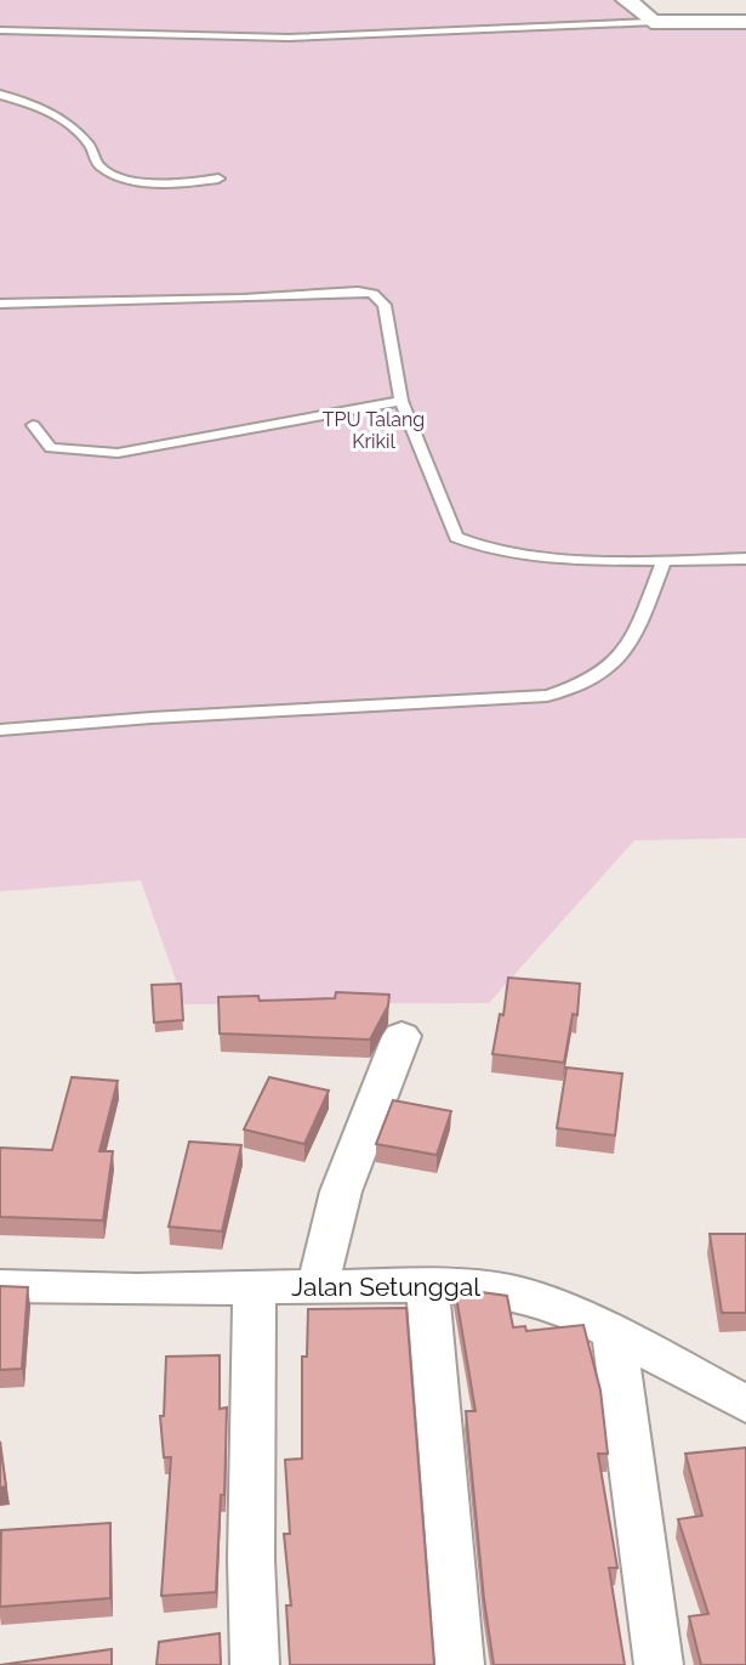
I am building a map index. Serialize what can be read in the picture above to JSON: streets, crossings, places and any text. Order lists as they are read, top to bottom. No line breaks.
{"streets":{"street":["Jalan Setunggal"]},"parks":["TPU Talang Krikil"]}
